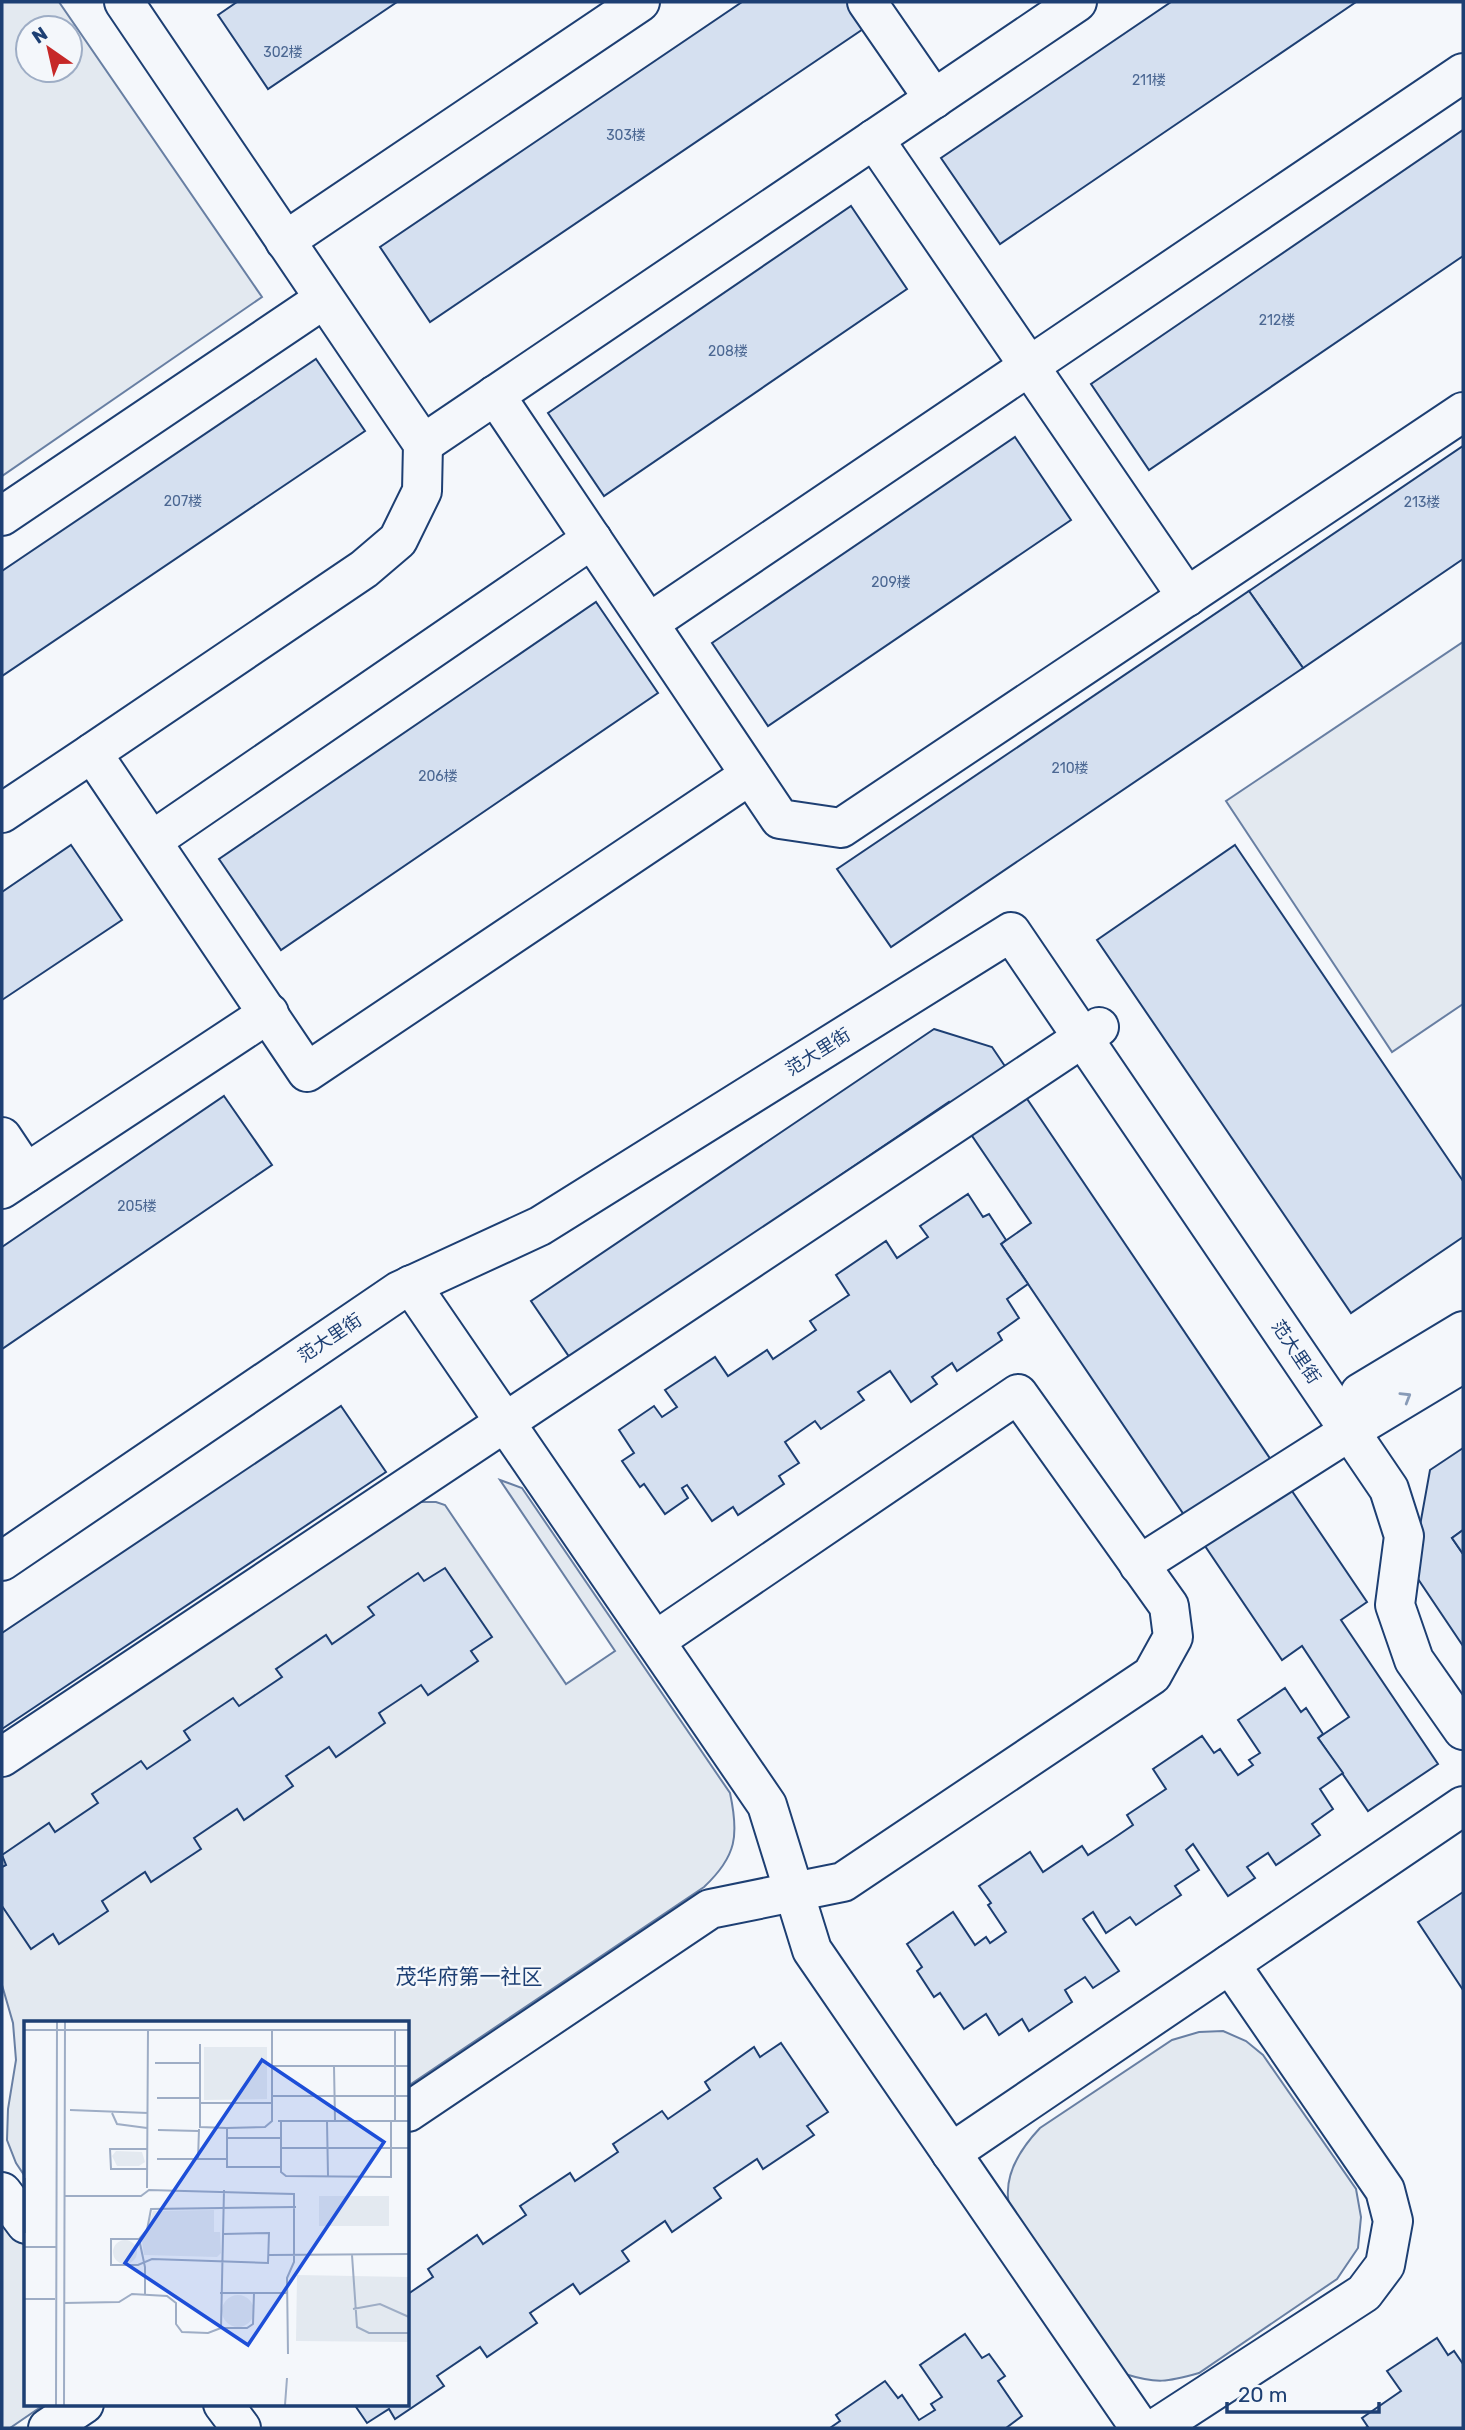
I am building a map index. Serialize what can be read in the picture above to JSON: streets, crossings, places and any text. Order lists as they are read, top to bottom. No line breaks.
{"streets":{"street":["范大里街"]},"districts":["茂华府第一社区"],"house_numbers":["302楼","211楼","303楼","212楼","208楼","207楼","213楼","209楼","210楼","206楼","205楼"],"scale_bar":"20 m","north":"top left"}
